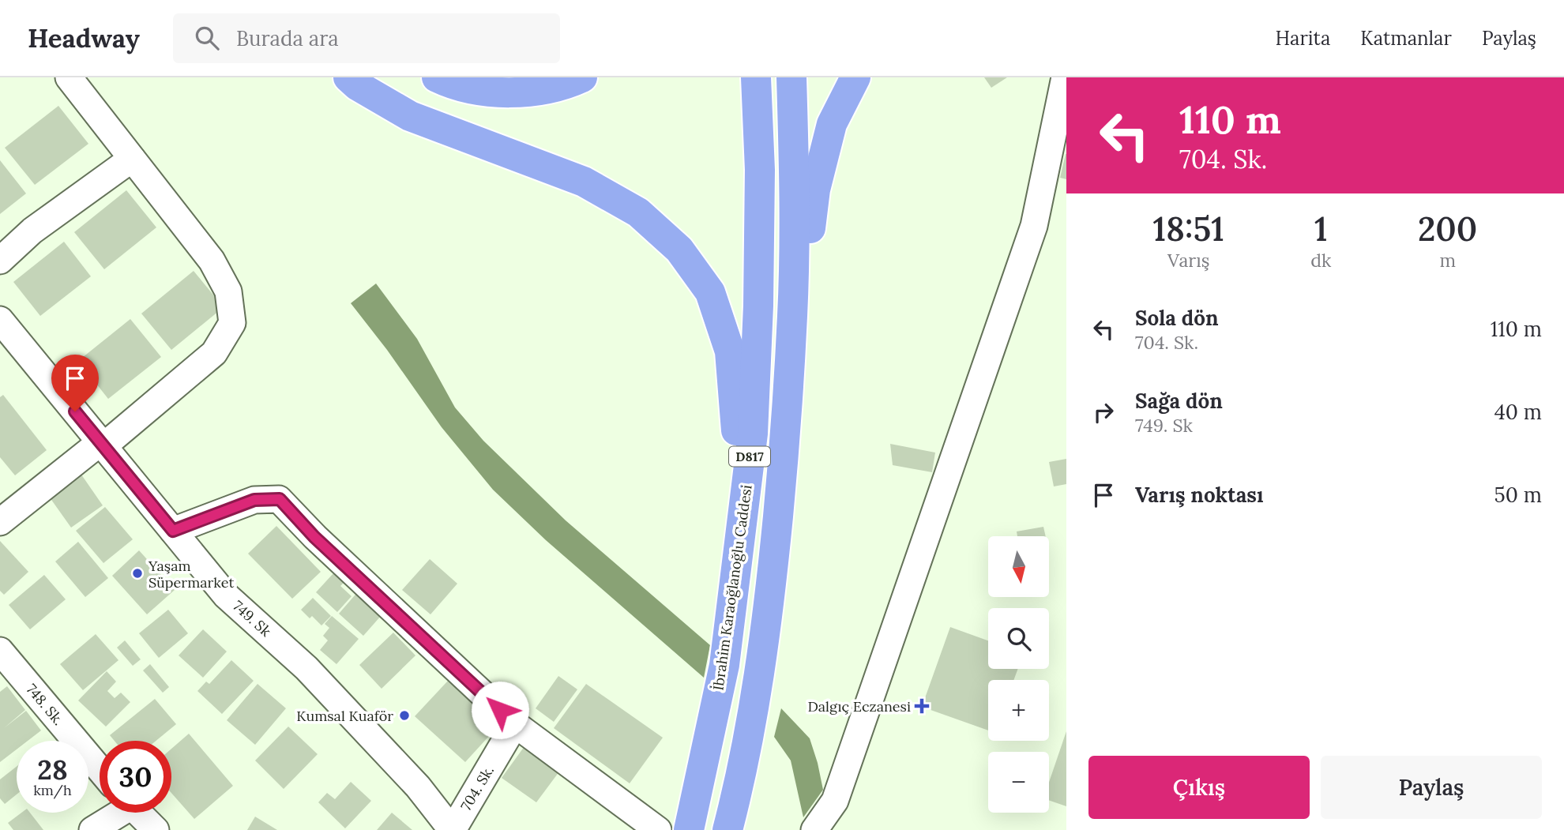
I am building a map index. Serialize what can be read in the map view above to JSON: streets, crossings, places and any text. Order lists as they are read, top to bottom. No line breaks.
{"streets":{"highway":["D817","İbrahim Karaoğlanoğlu Caddesi"],"street":["749. Sk","748. Sk.","704. Sk."]},"crossings":[["749. Sk","704. Sk."]],"places":{"other":["Yaşam Süpermarket","Kumsal Kuaför"],"health":["Dalgıç Eczanesi"]},"north":"bottom","page":{"header":"Headway","search":"Burada ara","nav":["Harita","Katmanlar","Paylaş"],"turn":["110 m","704. Sk."],"eta":["18:51","Varış","1","dk","200","m"],"list":[{"name":"Sola dön","note":"704. Sk.","value":"110 m"},{"name":"Sağa dön","note":"749. Sk","value":"40 m"},{"name":"Varış noktası","value":"50 m"}],"map_buttons":["+","−"],"speed":"28 km/h","limit":"30","buttons":["Çıkış","Paylaş"]}}
